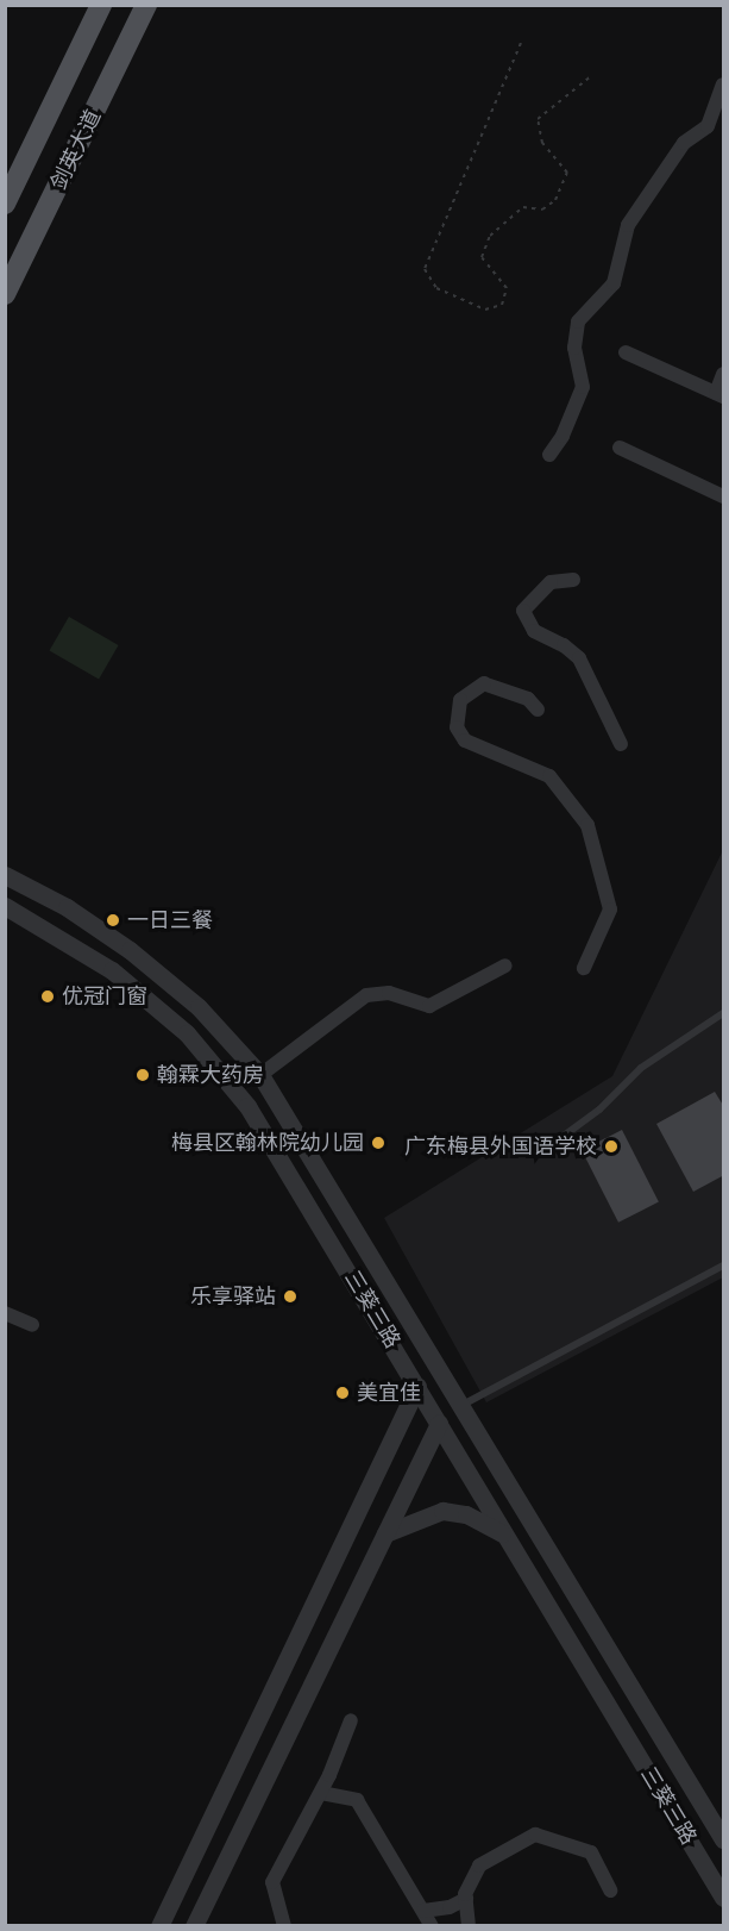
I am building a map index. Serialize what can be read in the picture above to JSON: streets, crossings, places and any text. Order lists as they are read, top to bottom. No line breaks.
{"streets":{"main road":["剑英大道"],"street":["三葵三路"]},"places":["一日三餐","优冠门窗","翰霖大药房","梅县区翰林院幼儿园","广东梅县外国语学校","乐享驿站","美宜佳"]}
